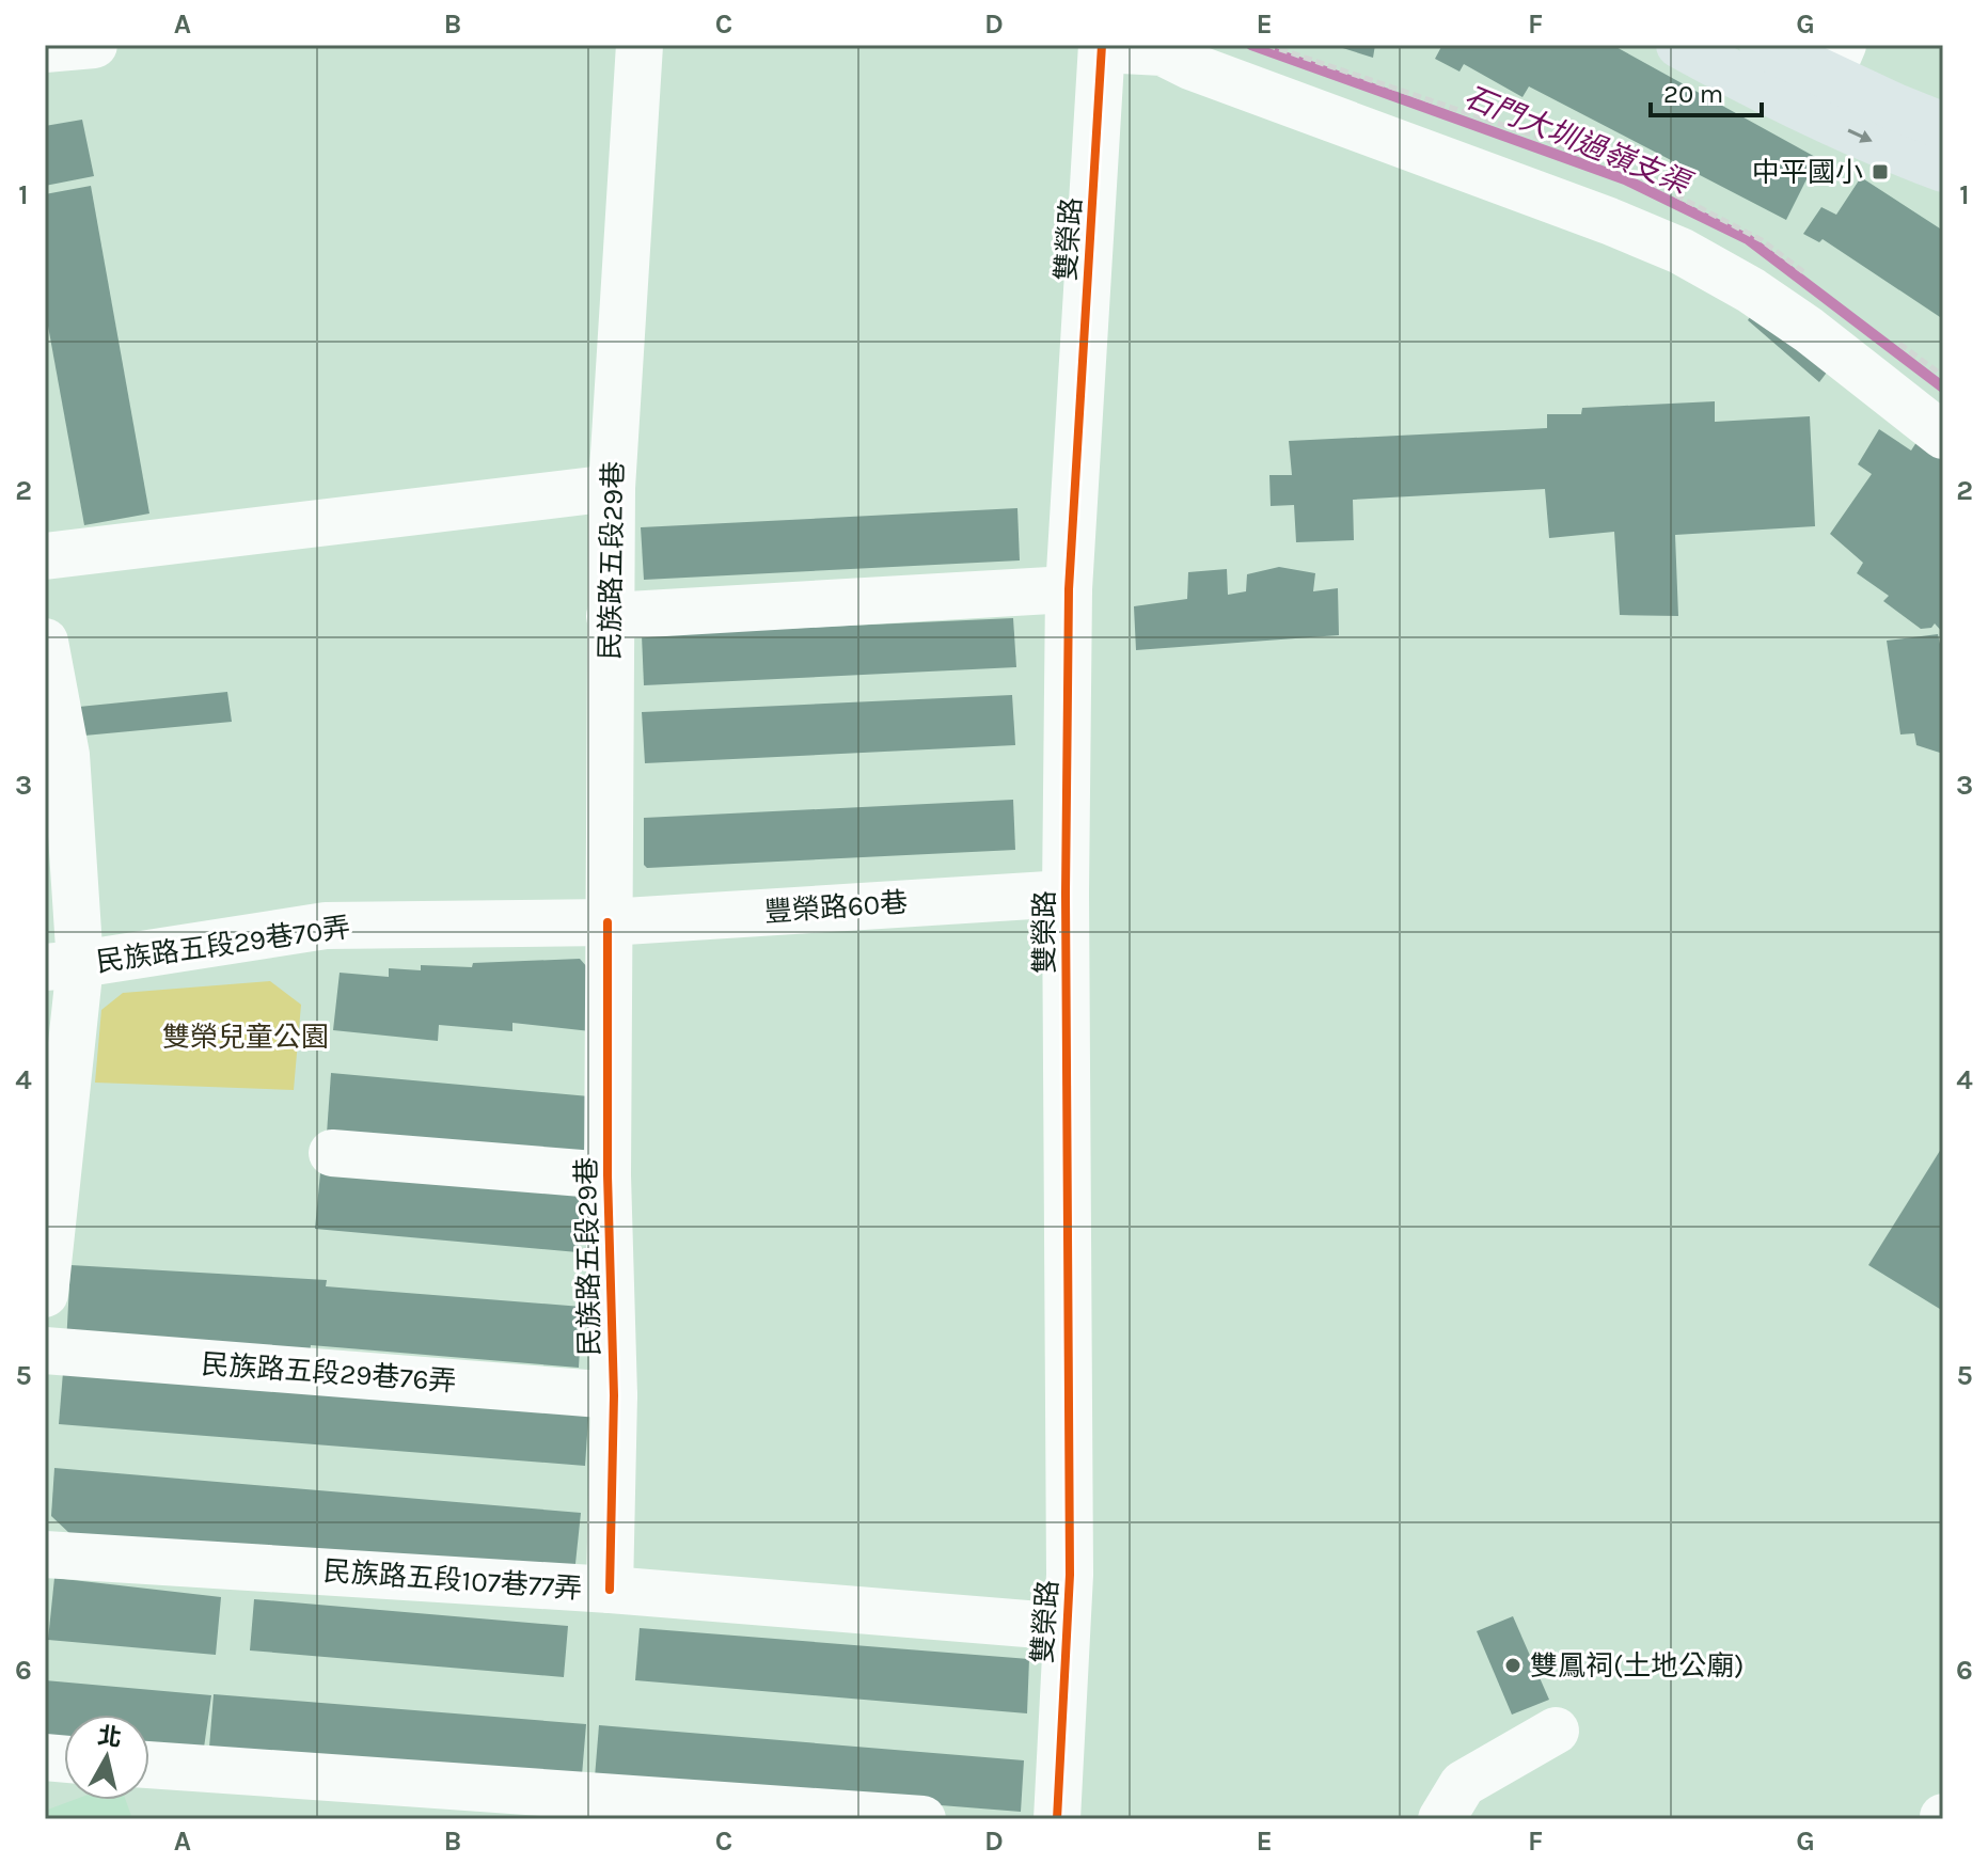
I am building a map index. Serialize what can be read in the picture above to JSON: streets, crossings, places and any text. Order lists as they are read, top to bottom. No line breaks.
{"streets":{"street":["雙榮路","民族路五段29巷","豐榮路60巷","民族路五段29巷70弄","民族路五段29巷76弄","民族路五段107巷77弄"]},"crossings":[["雙榮路","豐榮路60巷"],["雙榮路","民族路五段107巷77弄"],["民族路五段29巷","豐榮路60巷"],["民族路五段29巷","民族路五段29巷70弄"],["民族路五段29巷","民族路五段29巷76弄"],["民族路五段29巷","民族路五段107巷77弄"],["豐榮路60巷","民族路五段29巷70弄"]],"water":["石門大圳過嶺支渠"],"parks":["雙榮兒童公園"],"places":{"transit":["中平國小"],"other":["雙鳳祠(土地公廟)"]},"scale_bar":"20 m","north":"top","grid":{"columns":["A","B","C","D","E","F","G"],"rows":["1","2","3","4","5","6"]}}
